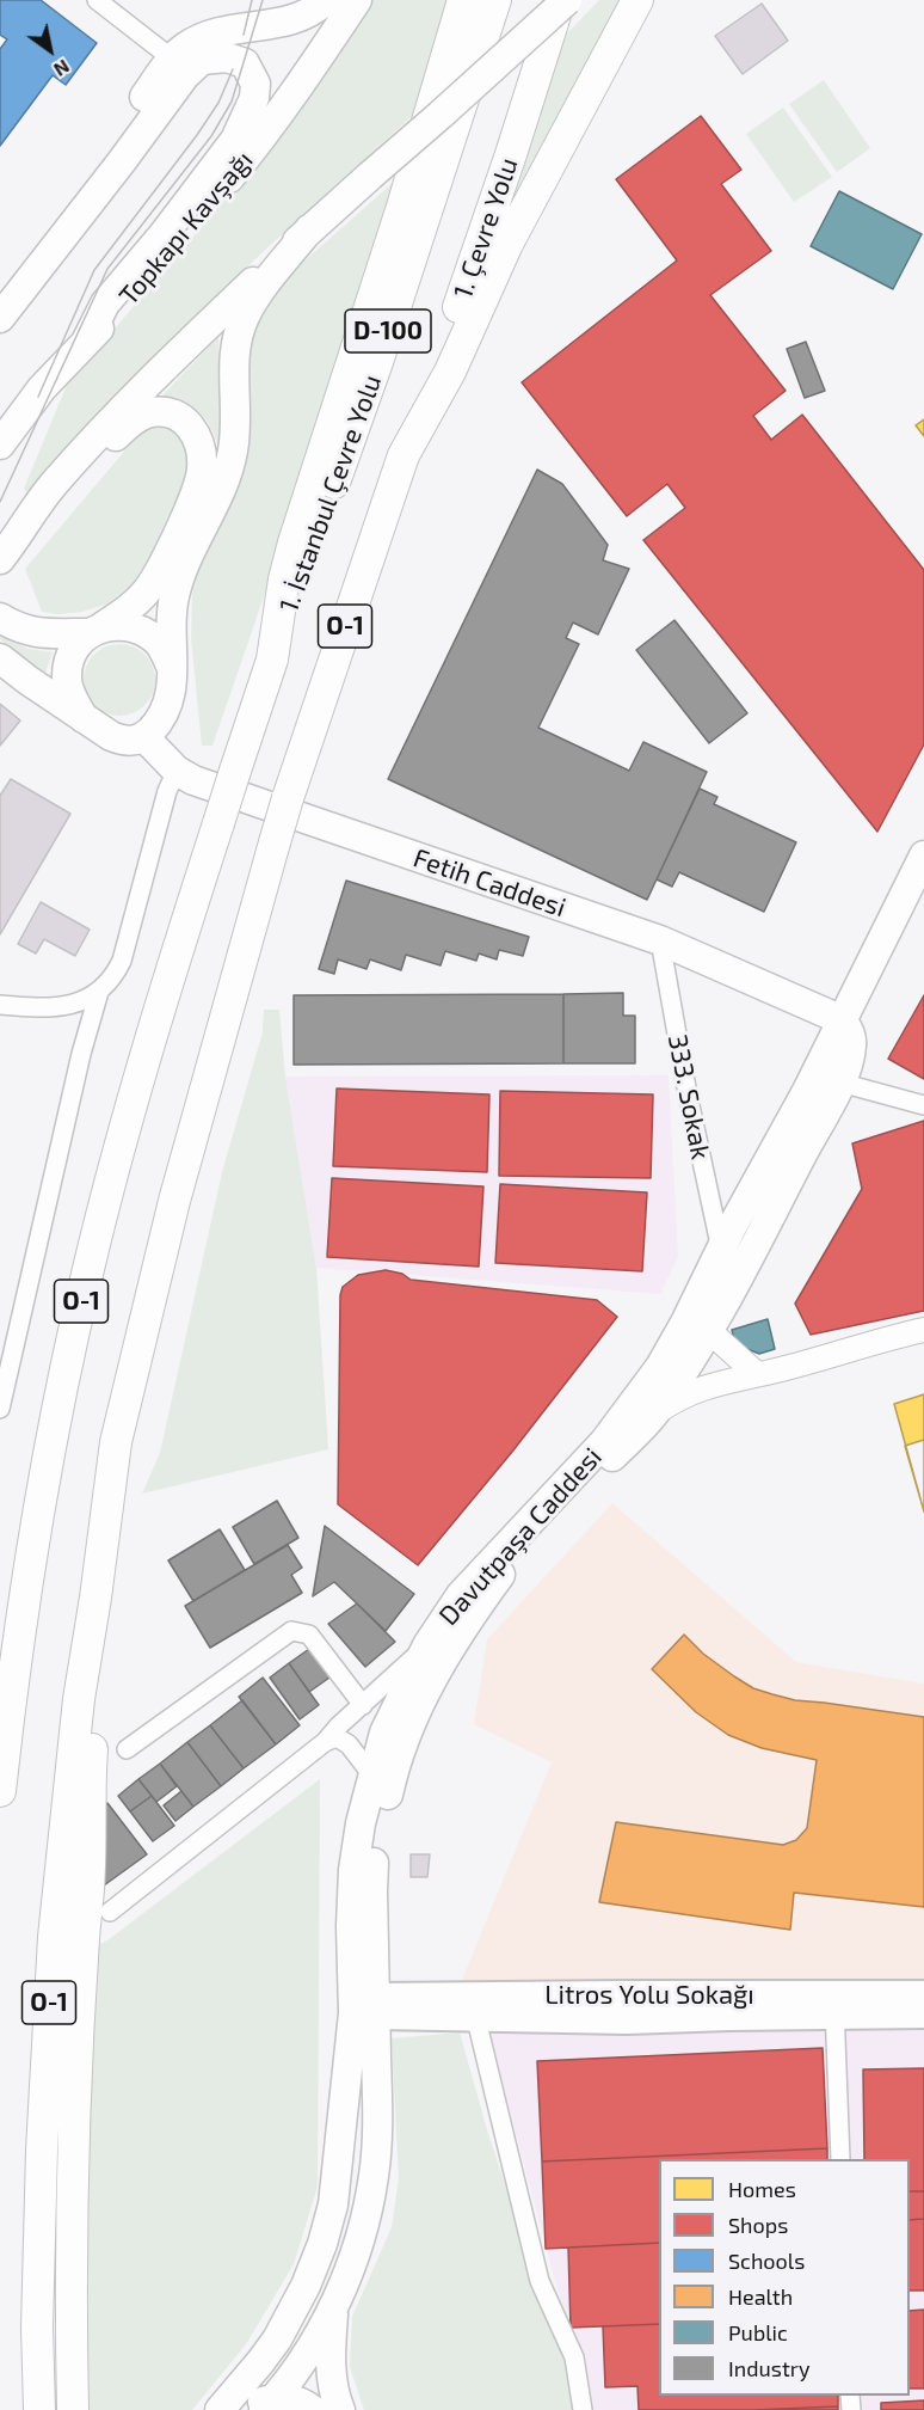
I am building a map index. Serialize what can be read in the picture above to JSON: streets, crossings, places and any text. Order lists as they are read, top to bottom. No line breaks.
{"streets":{"highway":["1. Çevre Yolu","D-100","1. İstanbul Çevre Yolu","O-1"],"main road":["Topkapı Kavşağı","Fetih Caddesi","Davutpaşa Caddesi","Litros Yolu Sokağı"],"street":["333. Sokak"]},"crossings":[["1. Çevre Yolu","O-1"],["1. İstanbul Çevre Yolu","O-1"],["Fetih Caddesi","333. Sokak"],["Fetih Caddesi","Davutpaşa Caddesi"],["333. Sokak","Davutpaşa Caddesi"],["Davutpaşa Caddesi","Litros Yolu Sokağı"]],"legend":["Homes","Shops","Schools","Health","Public","Industry"],"north":"bottom right"}
